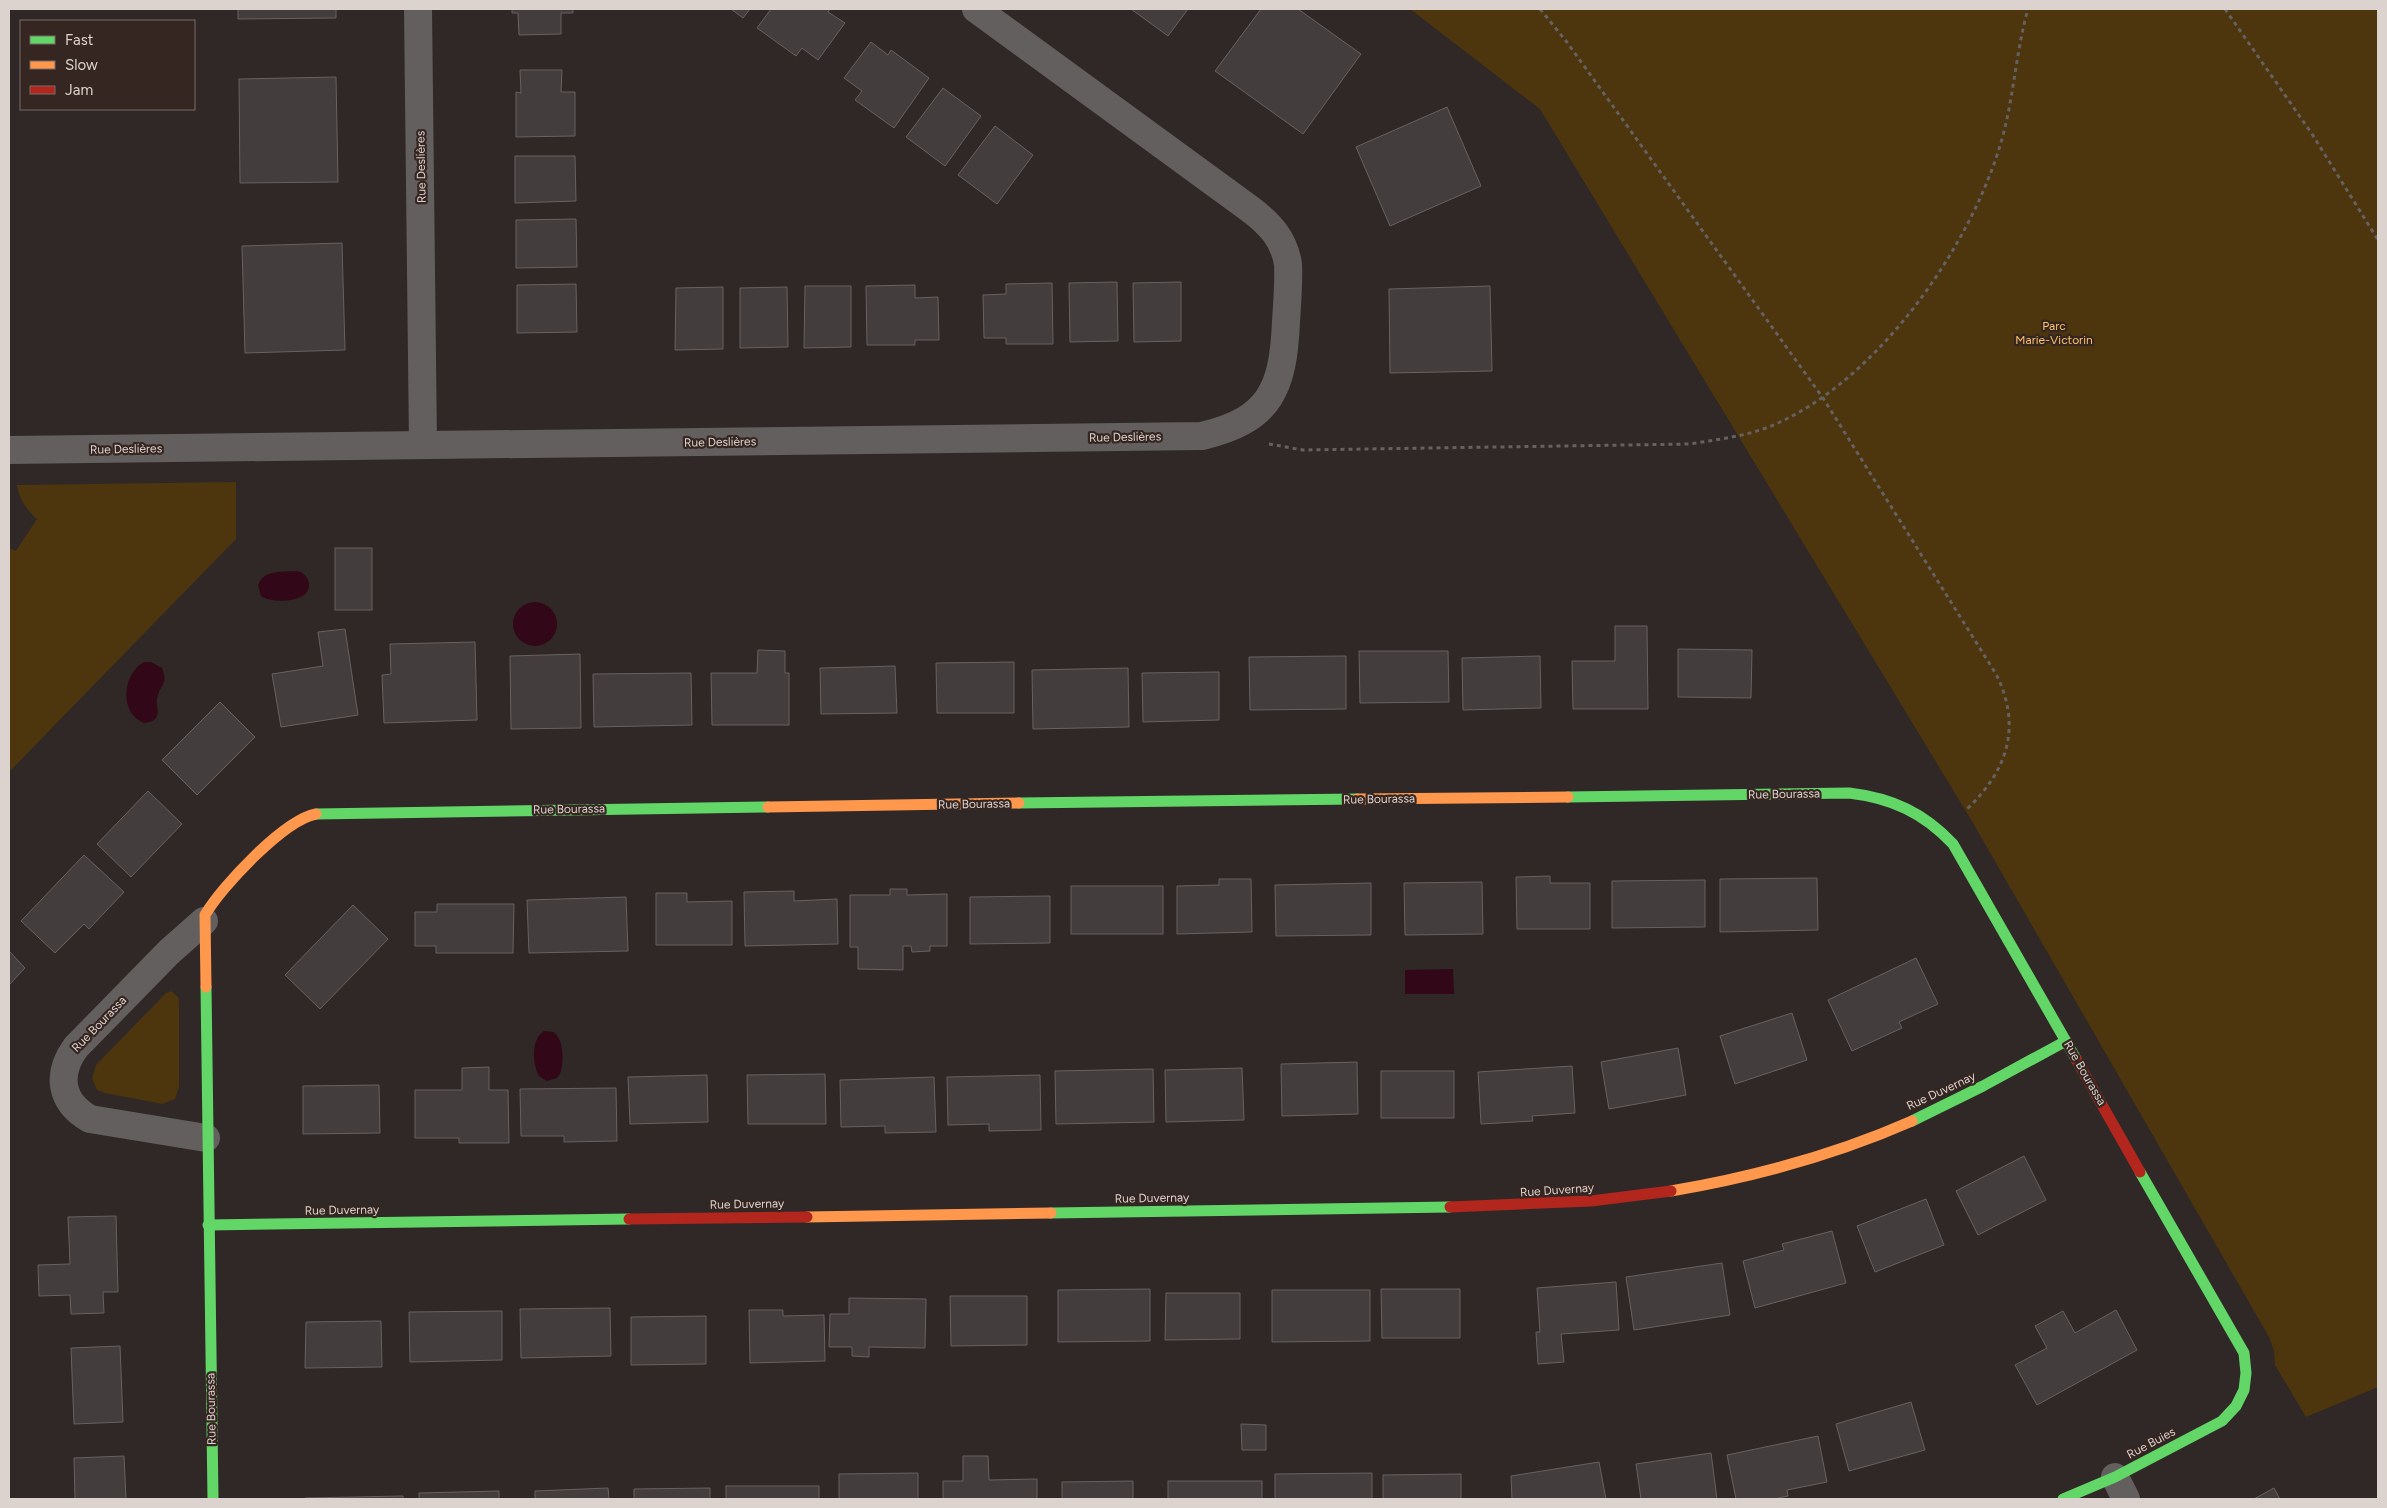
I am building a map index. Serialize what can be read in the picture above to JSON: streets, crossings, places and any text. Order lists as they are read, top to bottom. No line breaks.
{"streets":{"street":["Rue Deslières","Rue Bourassa","Rue Duvernay","Rue Buies"]},"crossings":[["Rue Bourassa","Rue Duvernay"],["Rue Bourassa","Rue Buies"]],"parks":["Parc Marie-Victorin"],"legend":["Fast","Slow","Jam"]}
